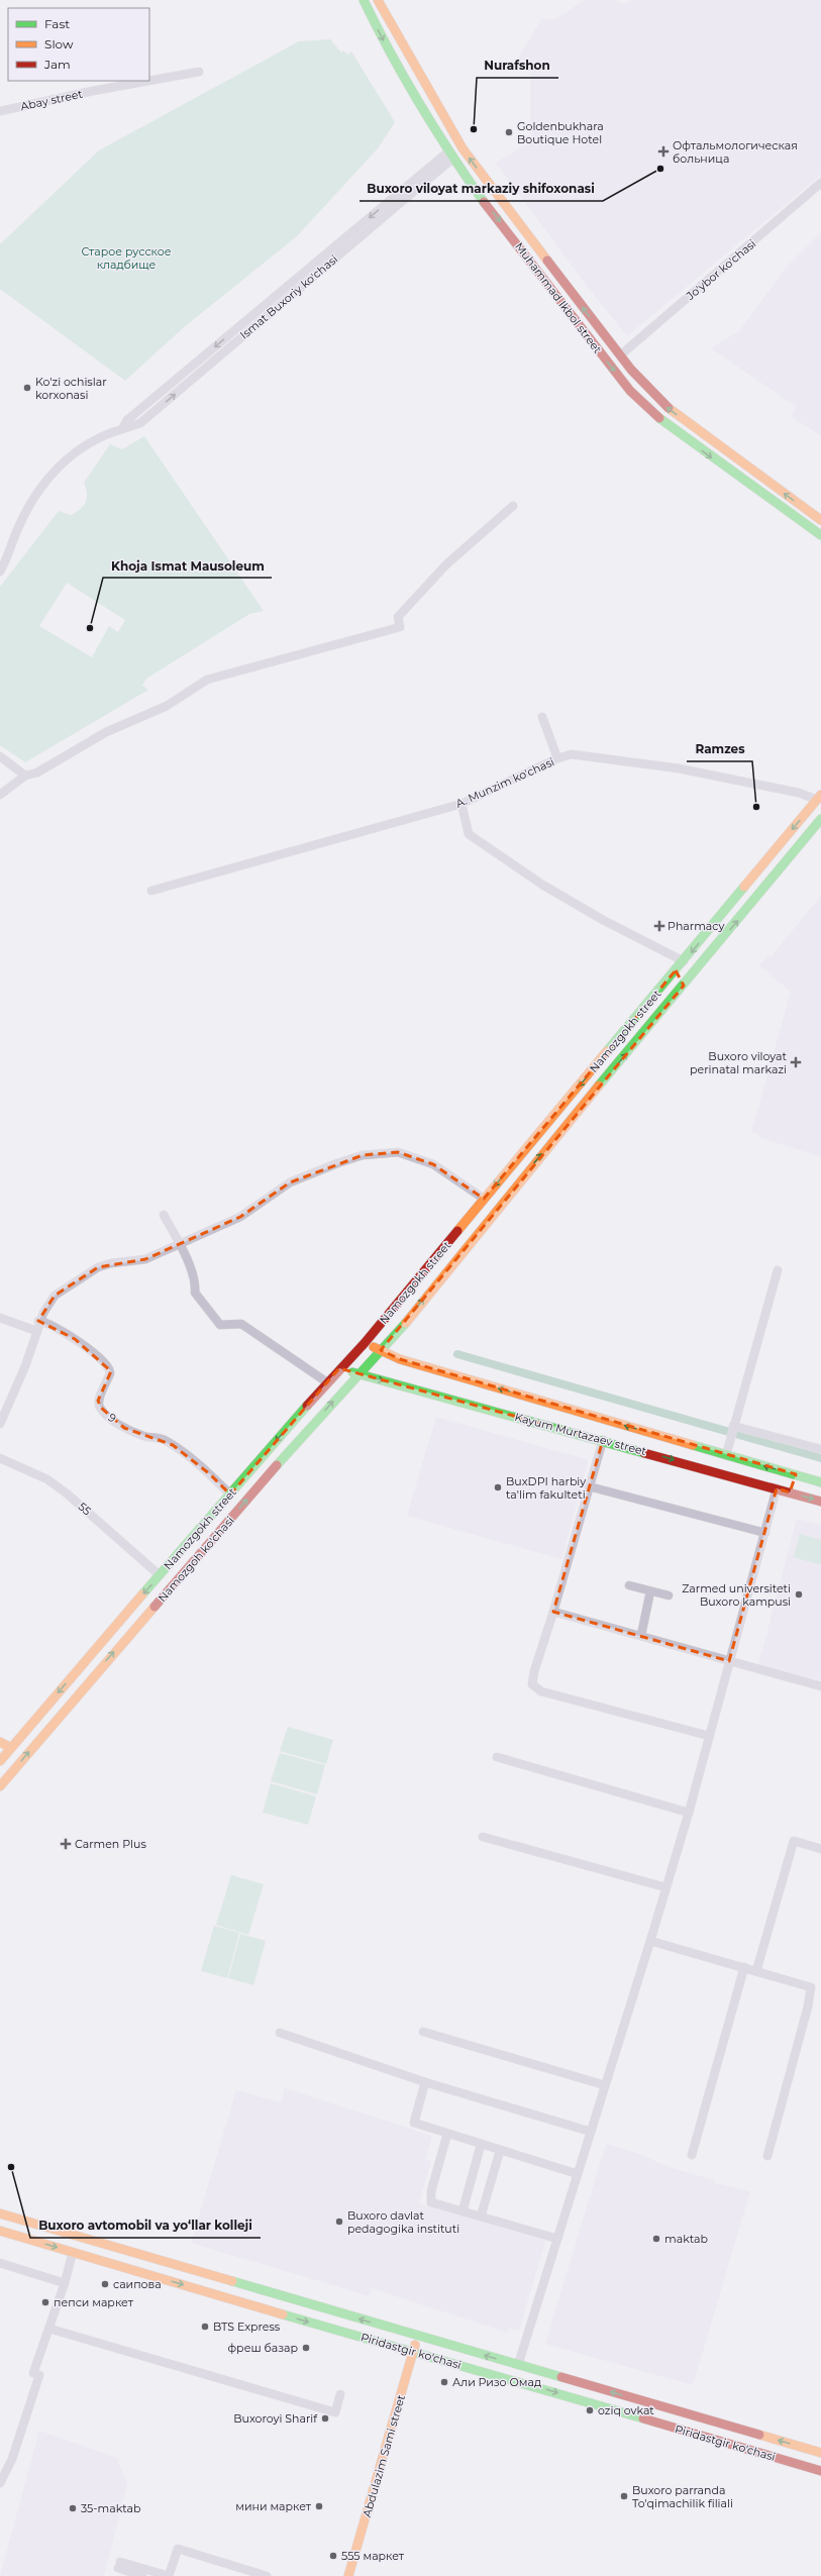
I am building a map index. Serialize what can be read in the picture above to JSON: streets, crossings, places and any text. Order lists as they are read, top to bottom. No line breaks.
{"streets":{"main road":["Muhammad Ikbol street","Namozgokh street","Kayum Murtazaev street","Namozgoh ko'chasi","Piridastgir ko'chasi","Abdulazim Sami street"],"street":["Abay street","Jo'ybor ko'chasi","Ismat Buxoriy ko'chasi","A. Munzim ko'chasi","9","55"]},"crossings":[["Jo'ybor ko'chasi","Muhammad Ikbol street"],["Ismat Buxoriy ko'chasi","Muhammad Ikbol street"],["A. Munzim ko'chasi","Namozgokh street"],["Namozgokh street","9"],["Namozgokh street","Kayum Murtazaev street"],["Namozgokh street","55"],["Kayum Murtazaev street","Namozgoh ko'chasi"],["Piridastgir ko'chasi","Abdulazim Sami street"]],"one_way":["Namozgokh street","Namozgoh ko'chasi"],"parks":["Старое русское кладбище"],"places":{"other":["Nurafshon","Goldenbukhara Boutique Hotel","Buxoro viloyat markaziy shifoxonasi","Ko'zi ochislar korxonasi","Khoja Ismat Mausoleum","Ramzes","BuxDPI harbiy ta'lim fakulteti","Zarmed universiteti Buxoro kampusi","Buxoro avtomobil va yo‘llar kolleji","Buxoro davlat pedagogika instituti","maktab","саипова","пепси маркет","BTS Express","фреш базар","Али Ризо Омад","oziq ovkat","Buxoroyi Sharif","Buxoro parranda To'qimachilik filiali","мини маркет","35-maktab","555 маркет"],"health":["Офтальмологическая больница","Pharmacy","Buxoro viloyat perinatal markazi","Carmen Plus"]},"legend":["Fast","Slow","Jam"]}
